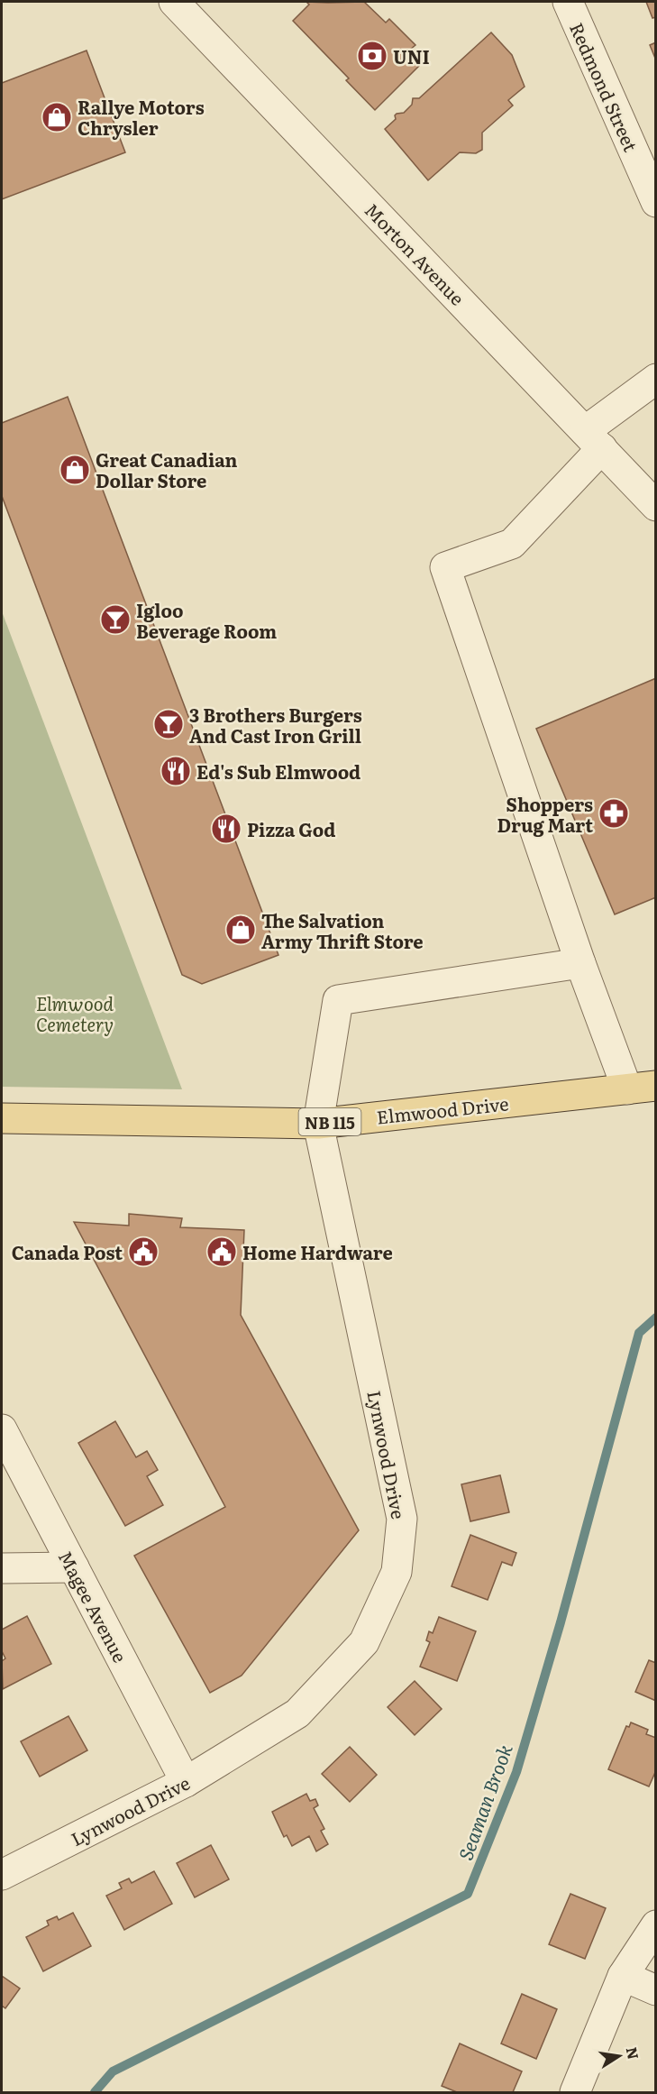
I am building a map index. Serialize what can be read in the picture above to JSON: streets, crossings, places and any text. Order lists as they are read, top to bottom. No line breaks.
{"streets":{"main road":["Elmwood Drive","NB 115"],"street":["Redmond Street","Morton Avenue","Lynwood Drive","Magee Avenue"]},"crossings":[["Elmwood Drive","Lynwood Drive"],["Lynwood Drive","Magee Avenue"]],"water":["Seaman Brook"],"parks":["Elmwood Cemetery"],"places":{"bank":["UNI"],"shop":["Rallye Motors Chrysler","Great Canadian Dollar Store","The Salvation Army Thrift Store"],"bar":["Igloo Beverage Room","3 Brothers Burgers And Cast Iron Grill"],"restaurant":["Ed's Sub Elmwood","Pizza God"],"pharmacy":["Shoppers Drug Mart"],"public building":["Canada Post","Home Hardware"]},"north":"right"}
